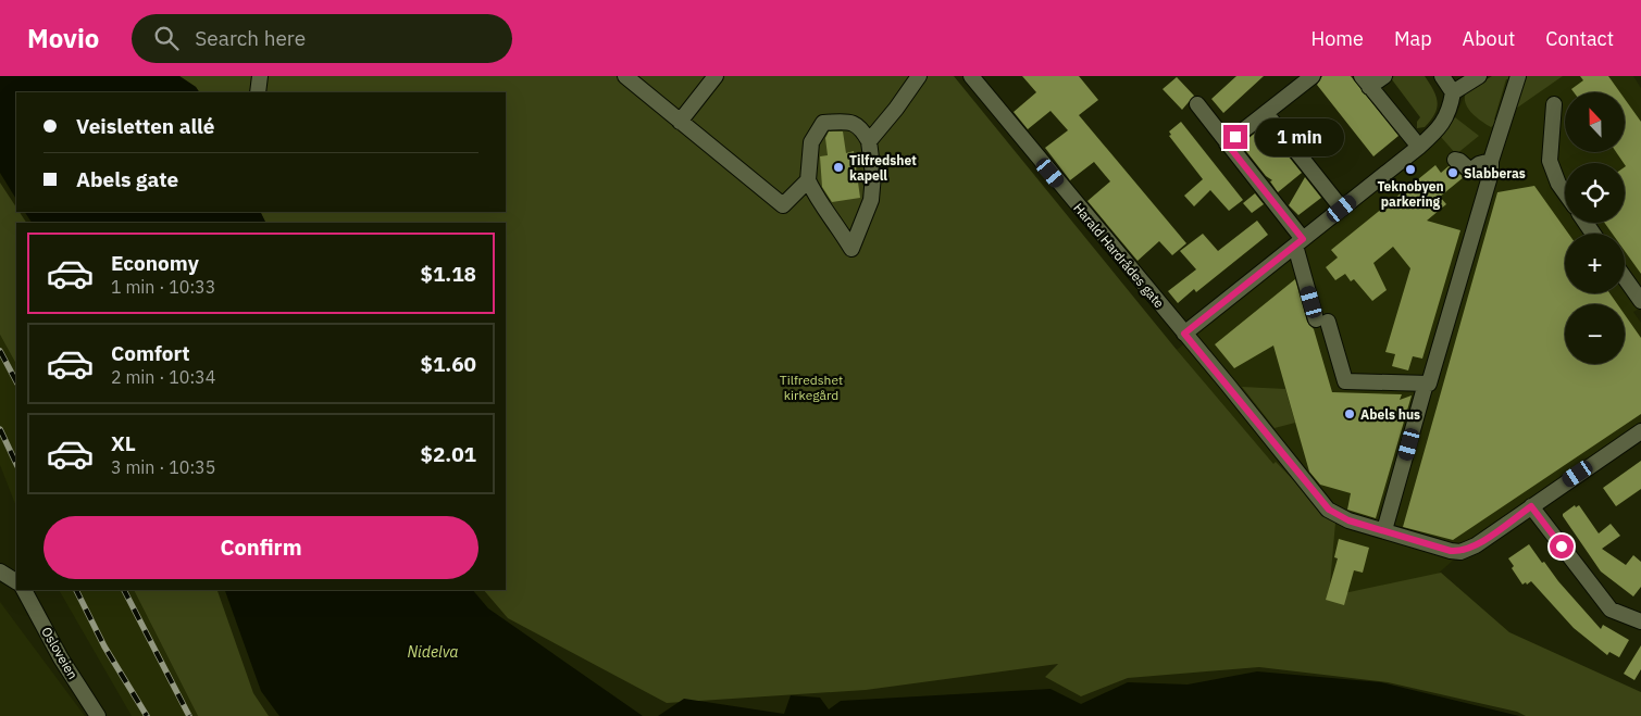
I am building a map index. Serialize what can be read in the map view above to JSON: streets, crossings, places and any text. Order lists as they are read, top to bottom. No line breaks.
{"streets":{"street":["Harald Hardrådes gate","Osloveien"]},"water":["Nidelva"],"parks":["Tilfredshet kirkegård"],"places":["Tilfredshet kapell","Teknobyen parkering","Slabberas","Abels hus"],"north":"top","page":{"header":"Movio","search":"Search here","nav":["Home","Map","About","Contact"],"map_buttons":["+","−"],"banner":["Veisletten allé","Abels gate"],"bubble":"1 min","list":[{"name":"Economy","note":"1 min · 10:33","value":"$1.18"},{"name":"Comfort","note":"2 min · 10:34","value":"$1.60"},{"name":"XL","note":"3 min · 10:35","value":"$2.01"}],"buttons":"Confirm"}}
